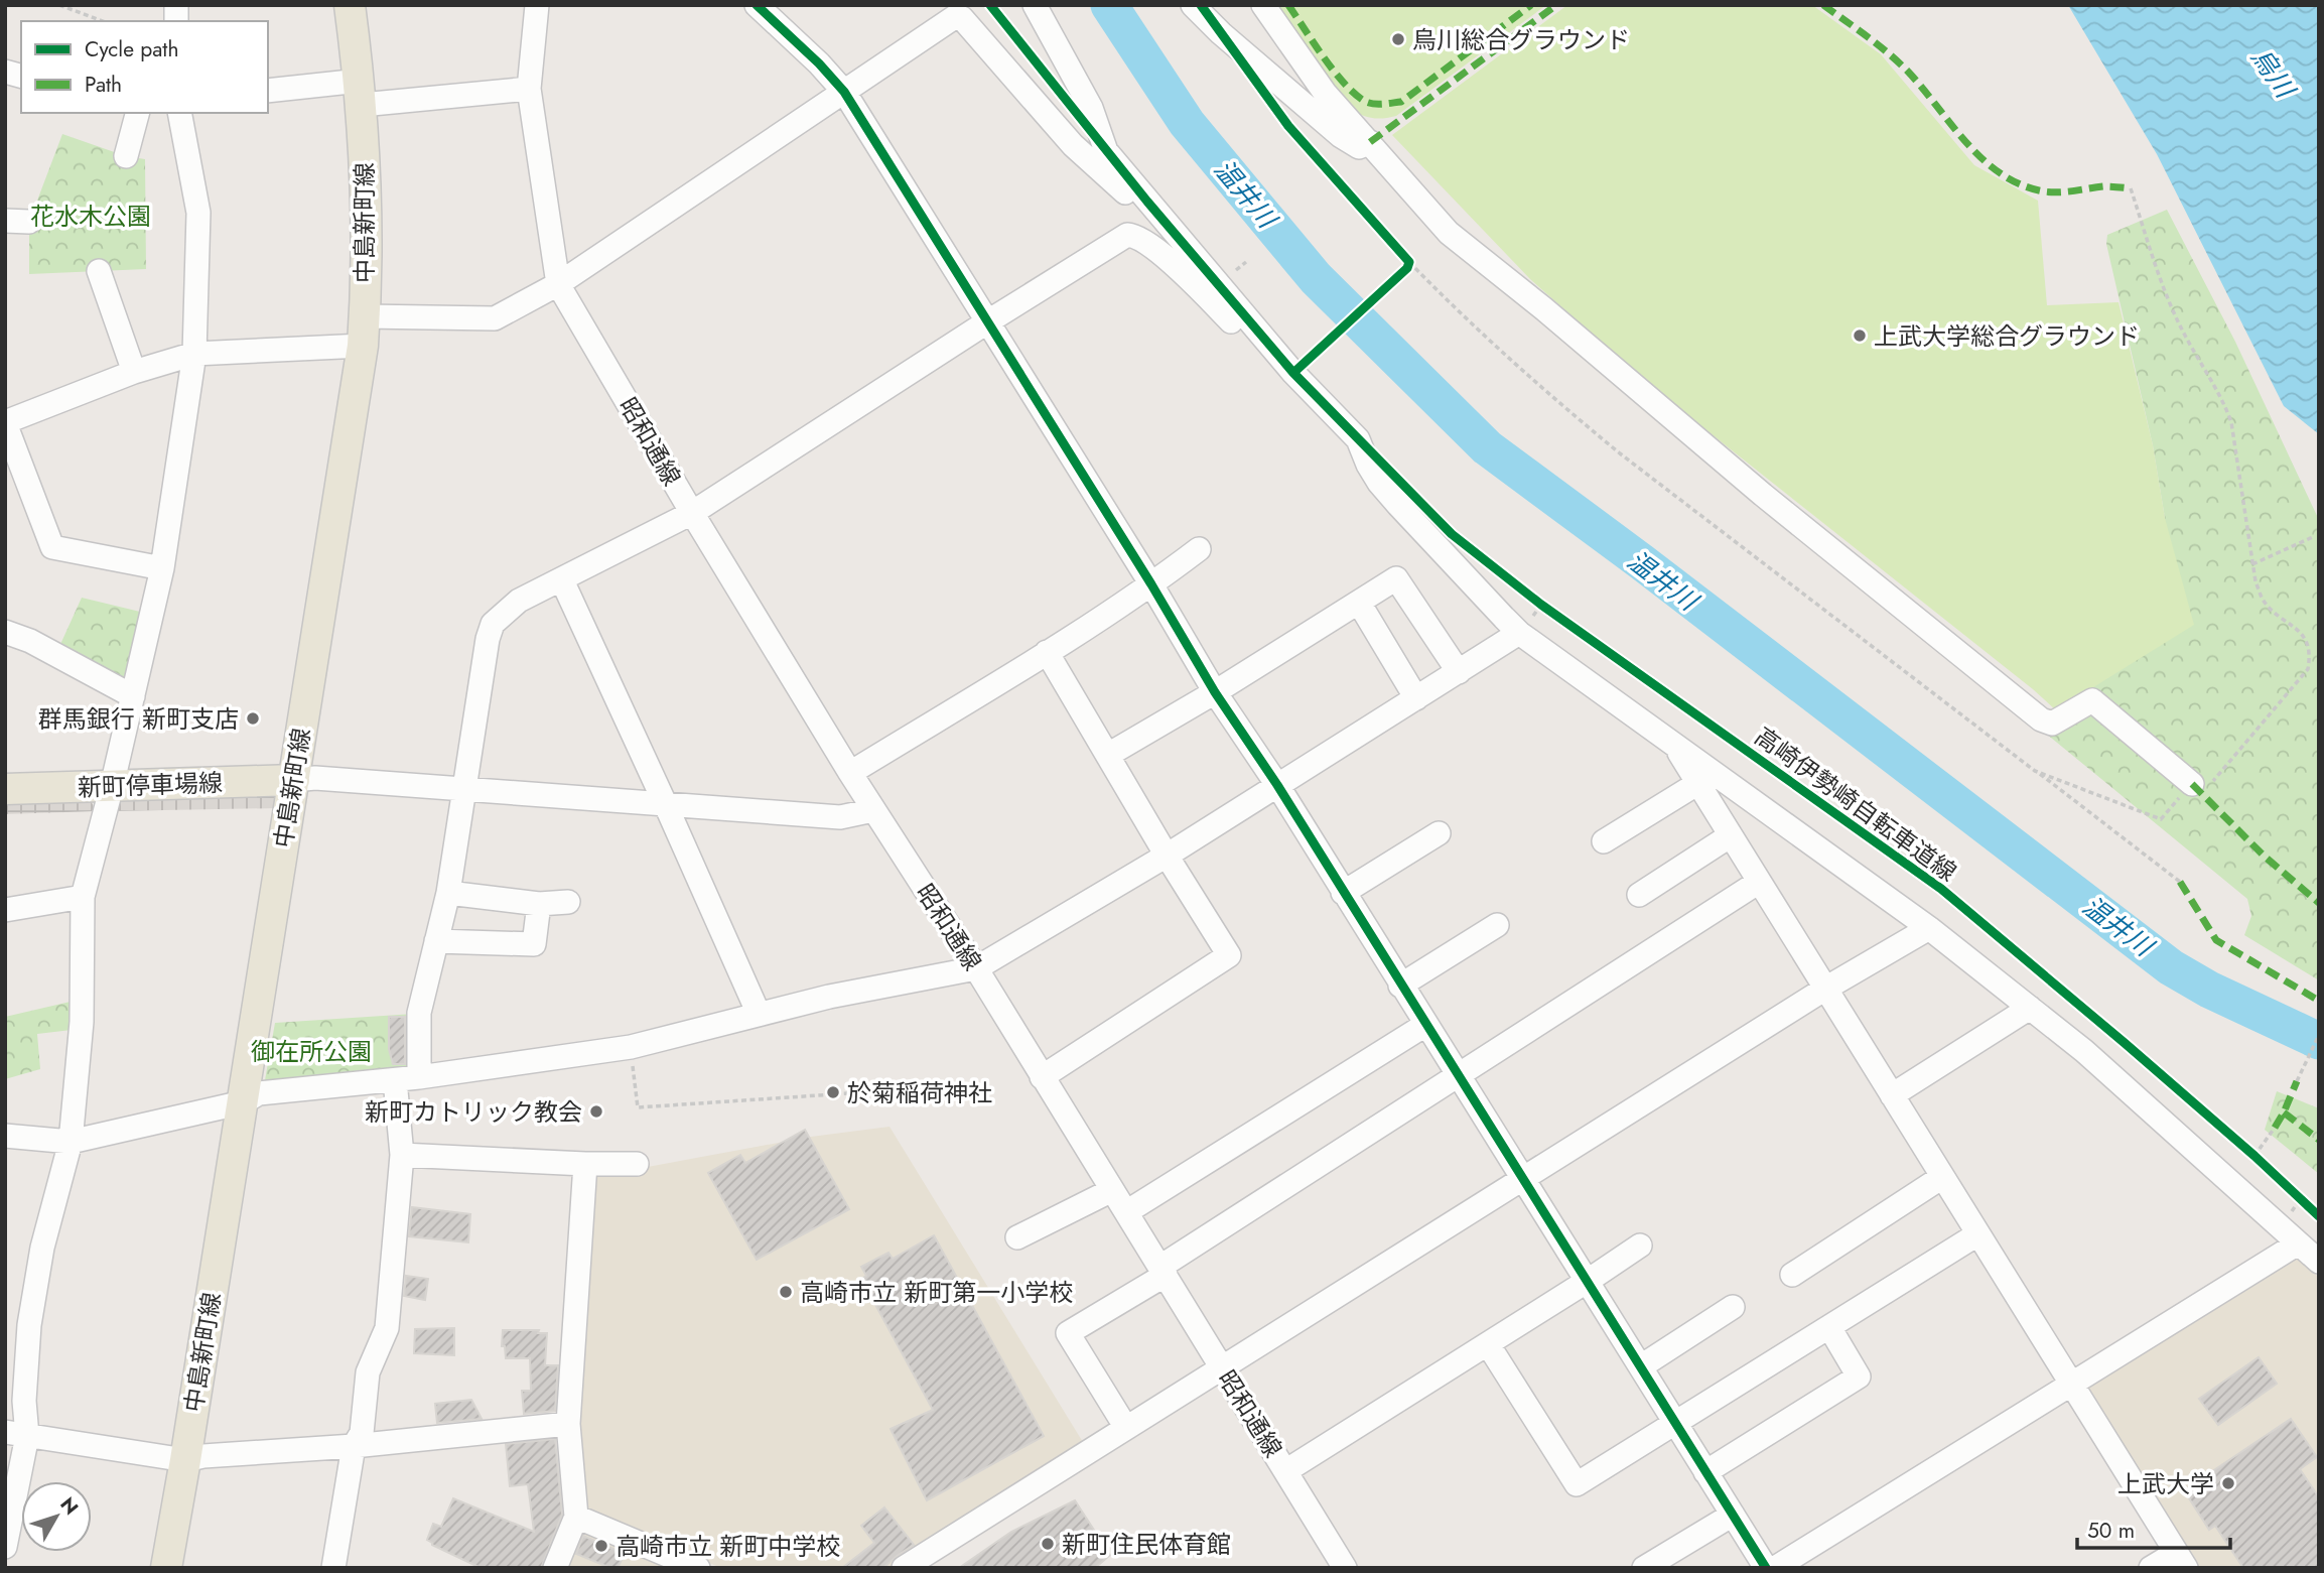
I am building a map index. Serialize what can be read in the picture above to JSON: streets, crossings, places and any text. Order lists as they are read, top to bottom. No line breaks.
{"streets":{"main road":["中島新町線","新町停車場線"],"street":["昭和通線"],"cycle path":["高崎伊勢崎自転車道線"]},"crossings":[["中島新町線","新町停車場線"]],"water":["烏川","温井川"],"parks":["花水木公園","御在所公園"],"places":["烏川総合グラウンド","上武大学総合グラウンド","群馬銀行 新町支店","於菊稲荷神社","新町カトリック教会","高崎市立 新町第一小学校","上武大学","新町住民体育館","高崎市立 新町中学校"],"legend":["Cycle path","Path"],"scale_bar":"50 m","north":"top right"}
